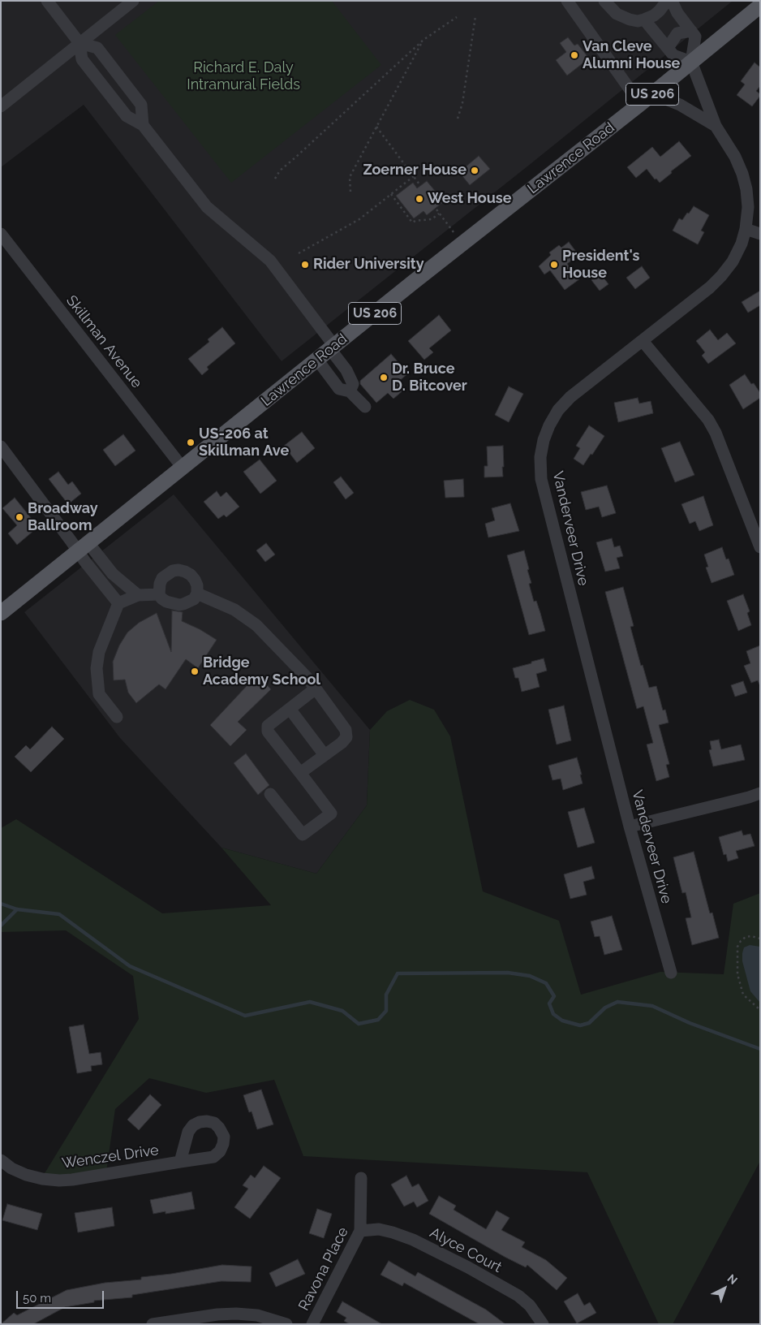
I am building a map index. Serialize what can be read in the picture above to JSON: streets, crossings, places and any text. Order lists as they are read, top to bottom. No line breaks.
{"streets":{"main road":["US 206","Lawrence Road"],"street":["Skillman Avenue","Vanderveer Drive","Wenczel Drive","Alyce Court","Ravona Place"]},"crossings":[["Lawrence Road","Skillman Avenue"],["Lawrence Road","Vanderveer Drive"],["Alyce Court","Ravona Place"]],"parks":["Richard E. Daly Intramural Fields"],"places":["Van Cleve Alumni House","Zoerner House","West House","Rider University","President's House","Dr. Bruce D. Bitcover","US-206 at Skillman Ave","Broadway Ballroom","Bridge Academy School"],"scale_bar":"50 m","north":"top right"}
